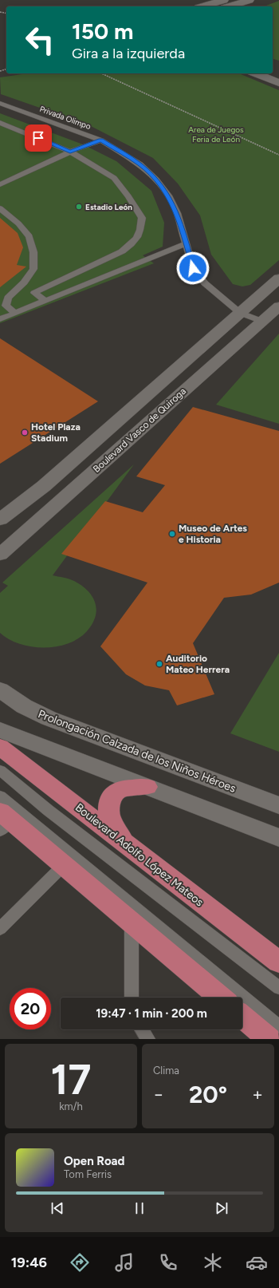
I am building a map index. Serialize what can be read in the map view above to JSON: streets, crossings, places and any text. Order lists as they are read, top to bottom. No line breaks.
{"streets":{"main road":["Boulevard Adolfo López Mateos"],"street":["Boulevard Vasco de Quiroga","Prolongación Calzada de los Niños Héroes"],"lane":["Privada Olimpo"]},"crossings":[["Privada Olimpo","Boulevard Vasco de Quiroga"]],"parks":["Area de Juegos Feria de León"],"places":["Estadio León","Hotel Plaza Stadium","Museo de Artes e Historia","Auditorio Mateo Herrera"],"page":{"turn":["150 m","Gira a la izquierda"],"limit":"20","trip":"19:47 · 1 min · 200 m","tile":[["17","km/h"],"Clima"],"heat":["−","20°","+"],"song":["Open Road","Tom Ferris"],"tabs":"19:46"}}
